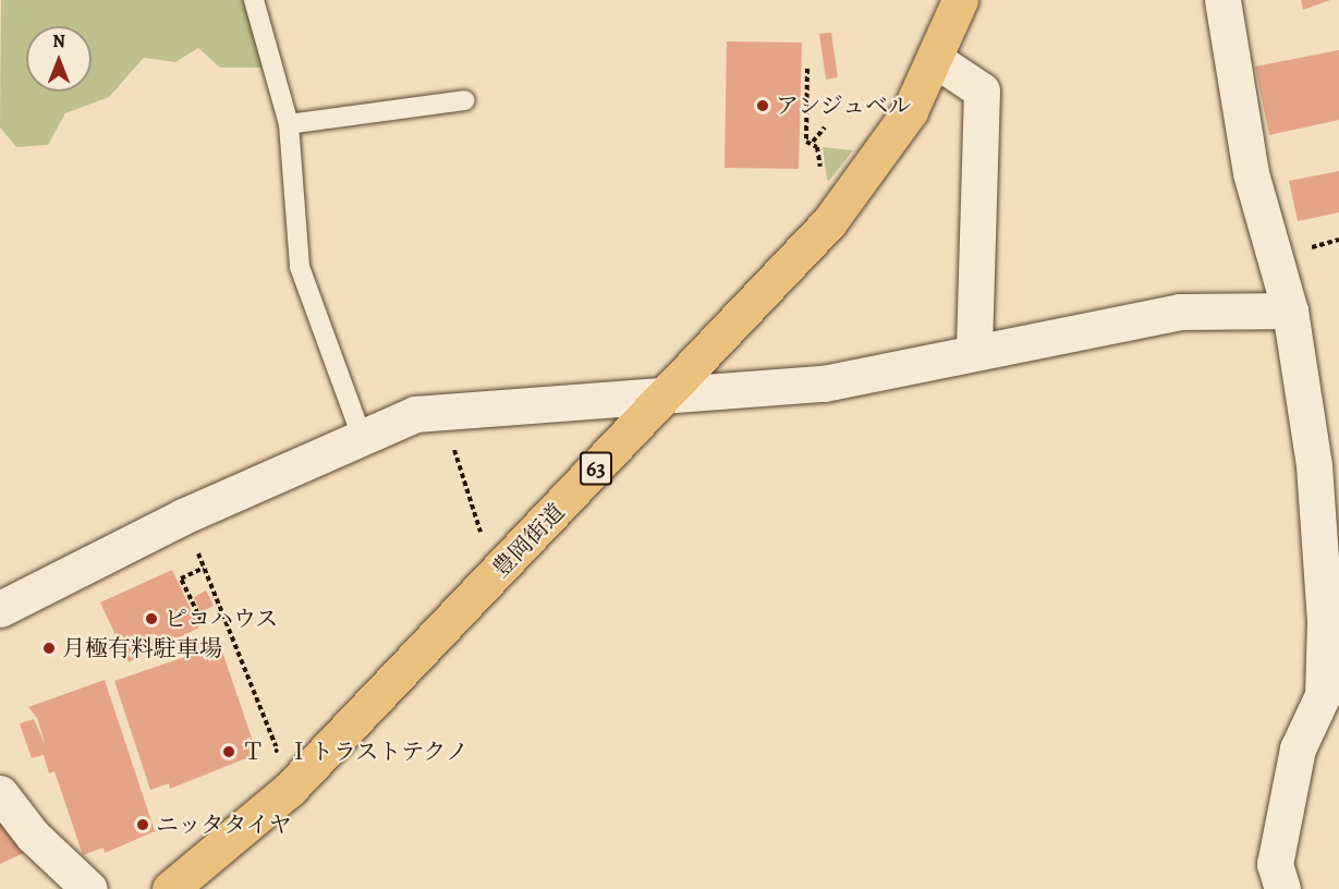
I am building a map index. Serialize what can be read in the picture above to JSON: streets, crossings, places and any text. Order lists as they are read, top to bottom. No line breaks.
{"streets":{"main road":["63","豊岡街道"]},"places":["アンジュベル","ピコハウス","月極有料駐車場","Ｔ・Ｉトラストテクノ","ニッタタイヤ"],"north":"top"}
